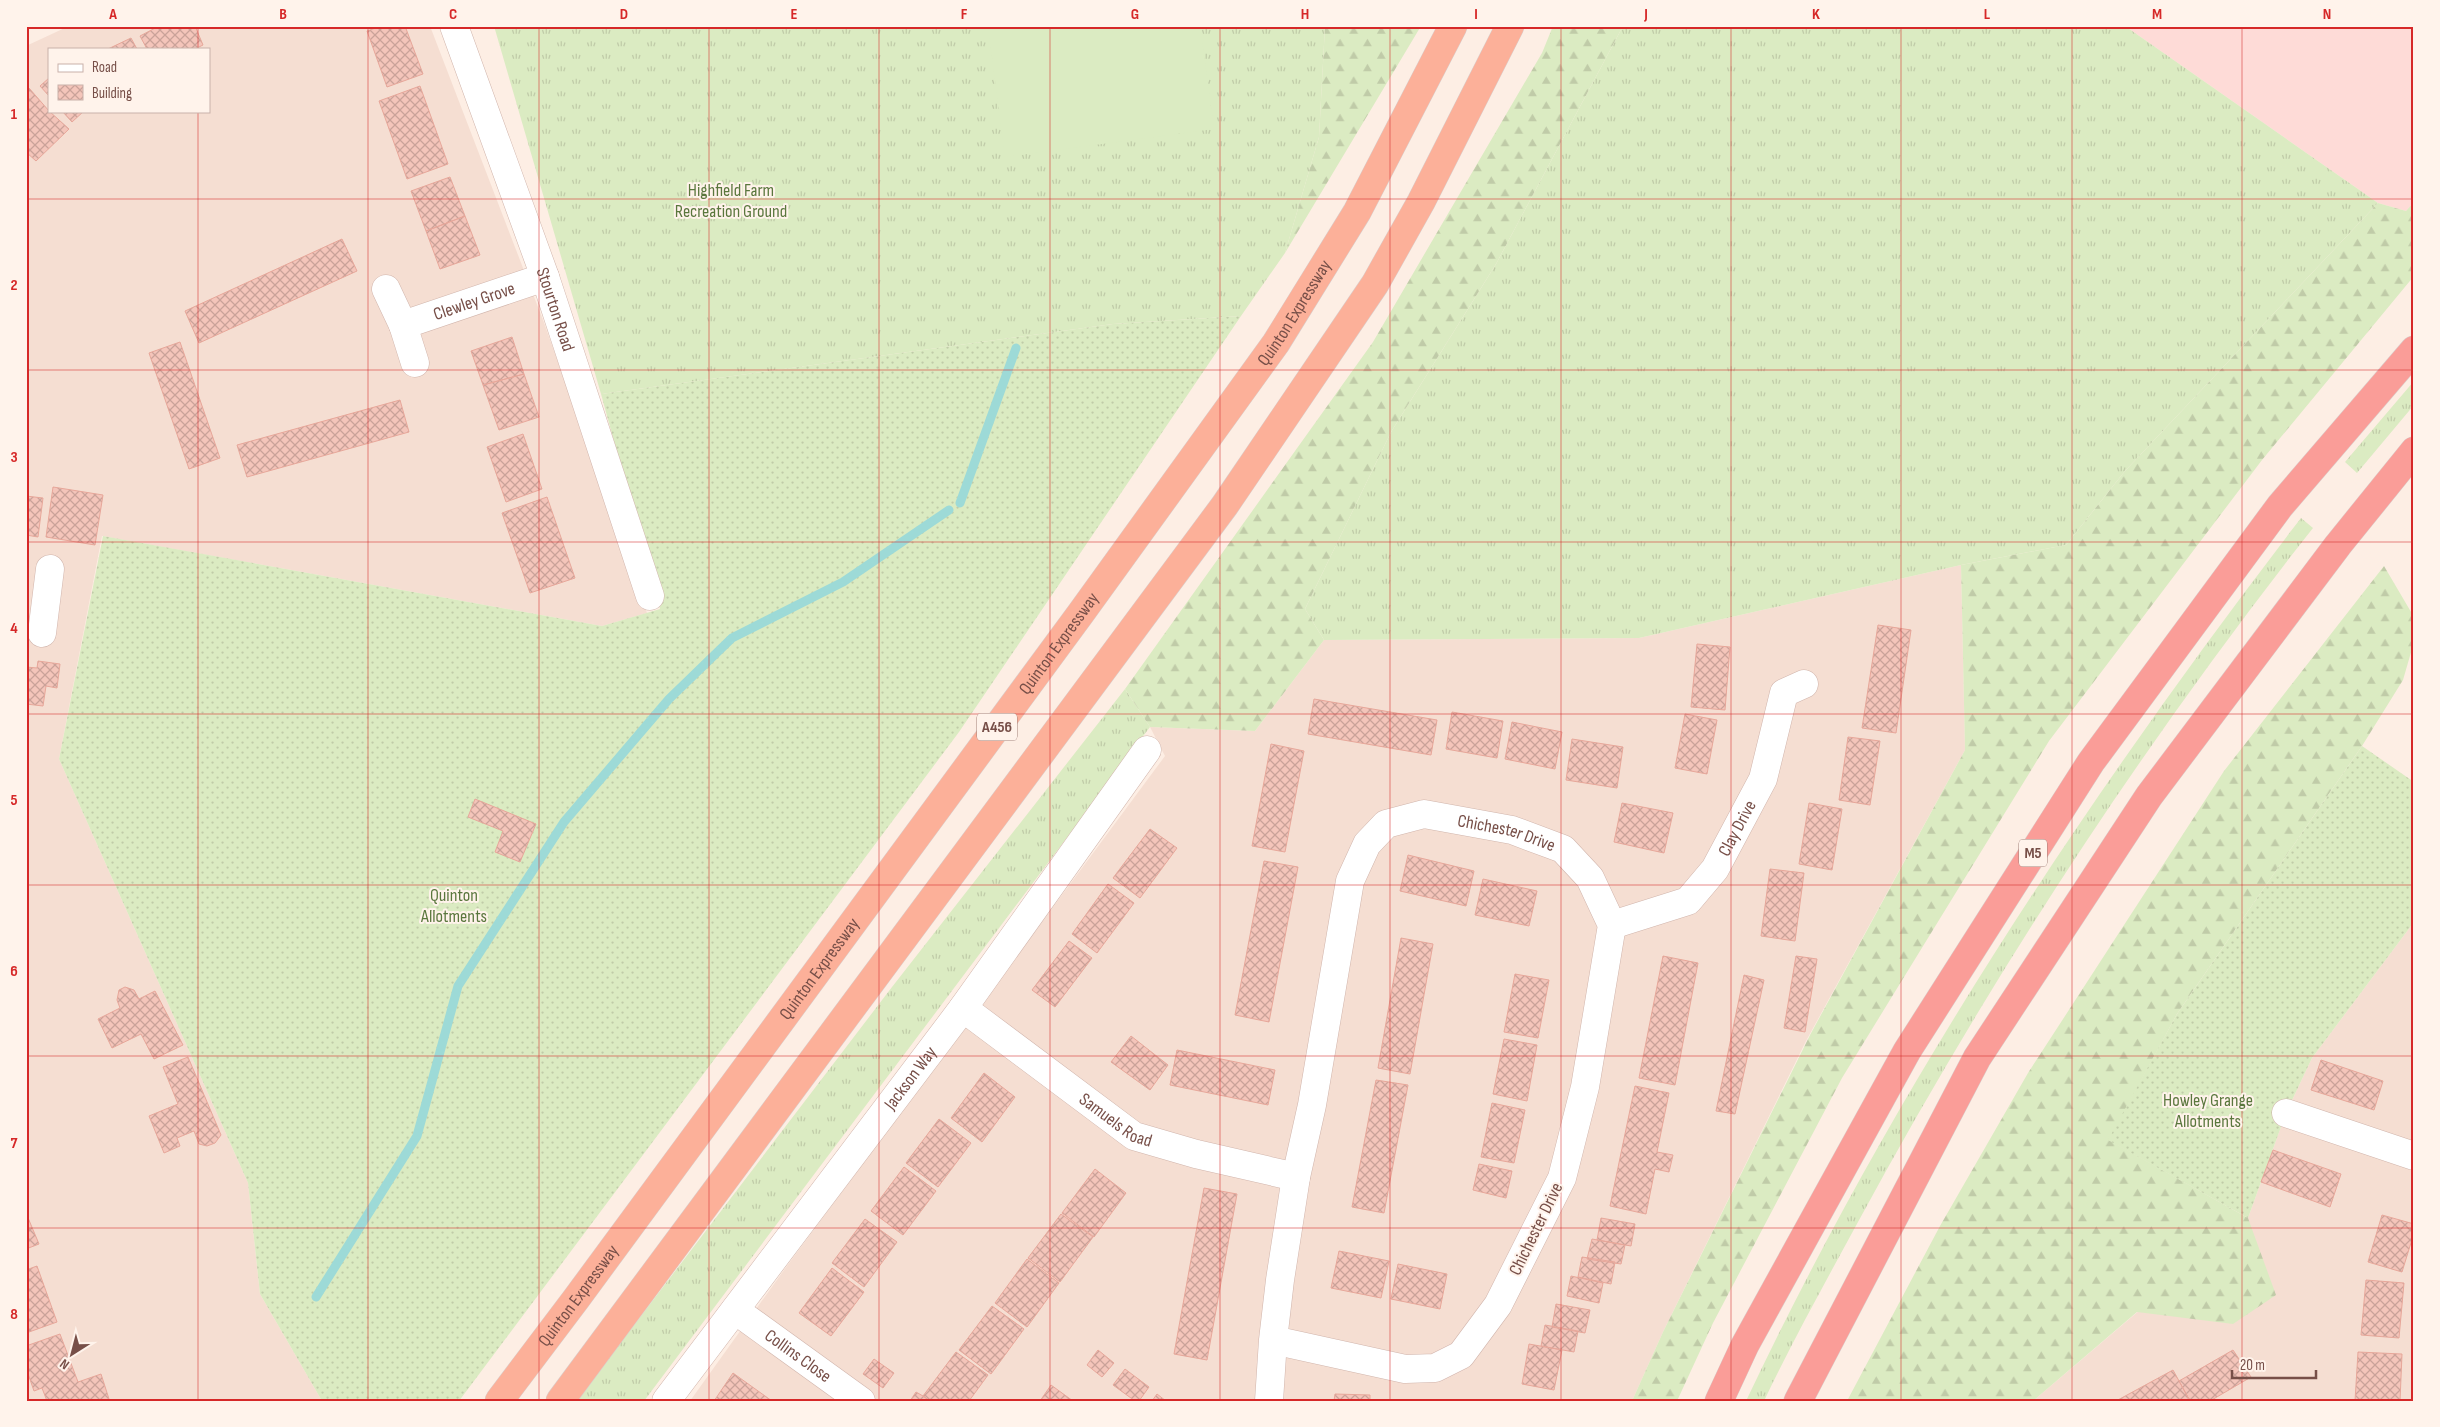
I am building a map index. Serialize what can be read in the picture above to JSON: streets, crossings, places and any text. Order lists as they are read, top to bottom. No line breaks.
{"streets":{"highway":["Quinton Expressway","A456","M5"],"street":["Clewley Grove","Stourton Road","Clay Drive","Chichester Drive","Jackson Way","Samuels Road","Collins Close"]},"crossings":[["Clewley Grove","Stourton Road"],["Clay Drive","Chichester Drive"],["Chichester Drive","Samuels Road"],["Jackson Way","Samuels Road"],["Jackson Way","Collins Close"]],"parks":["Highfield Farm Recreation Ground","Quinton Allotments","Howley Grange Allotments"],"legend":["Road","Building"],"scale_bar":"20 m","north":"bottom left","grid":{"columns":["A","B","C","D","E","F","G","H","I","J","K","L","M","N"],"rows":["1","2","3","4","5","6","7","8"]}}
